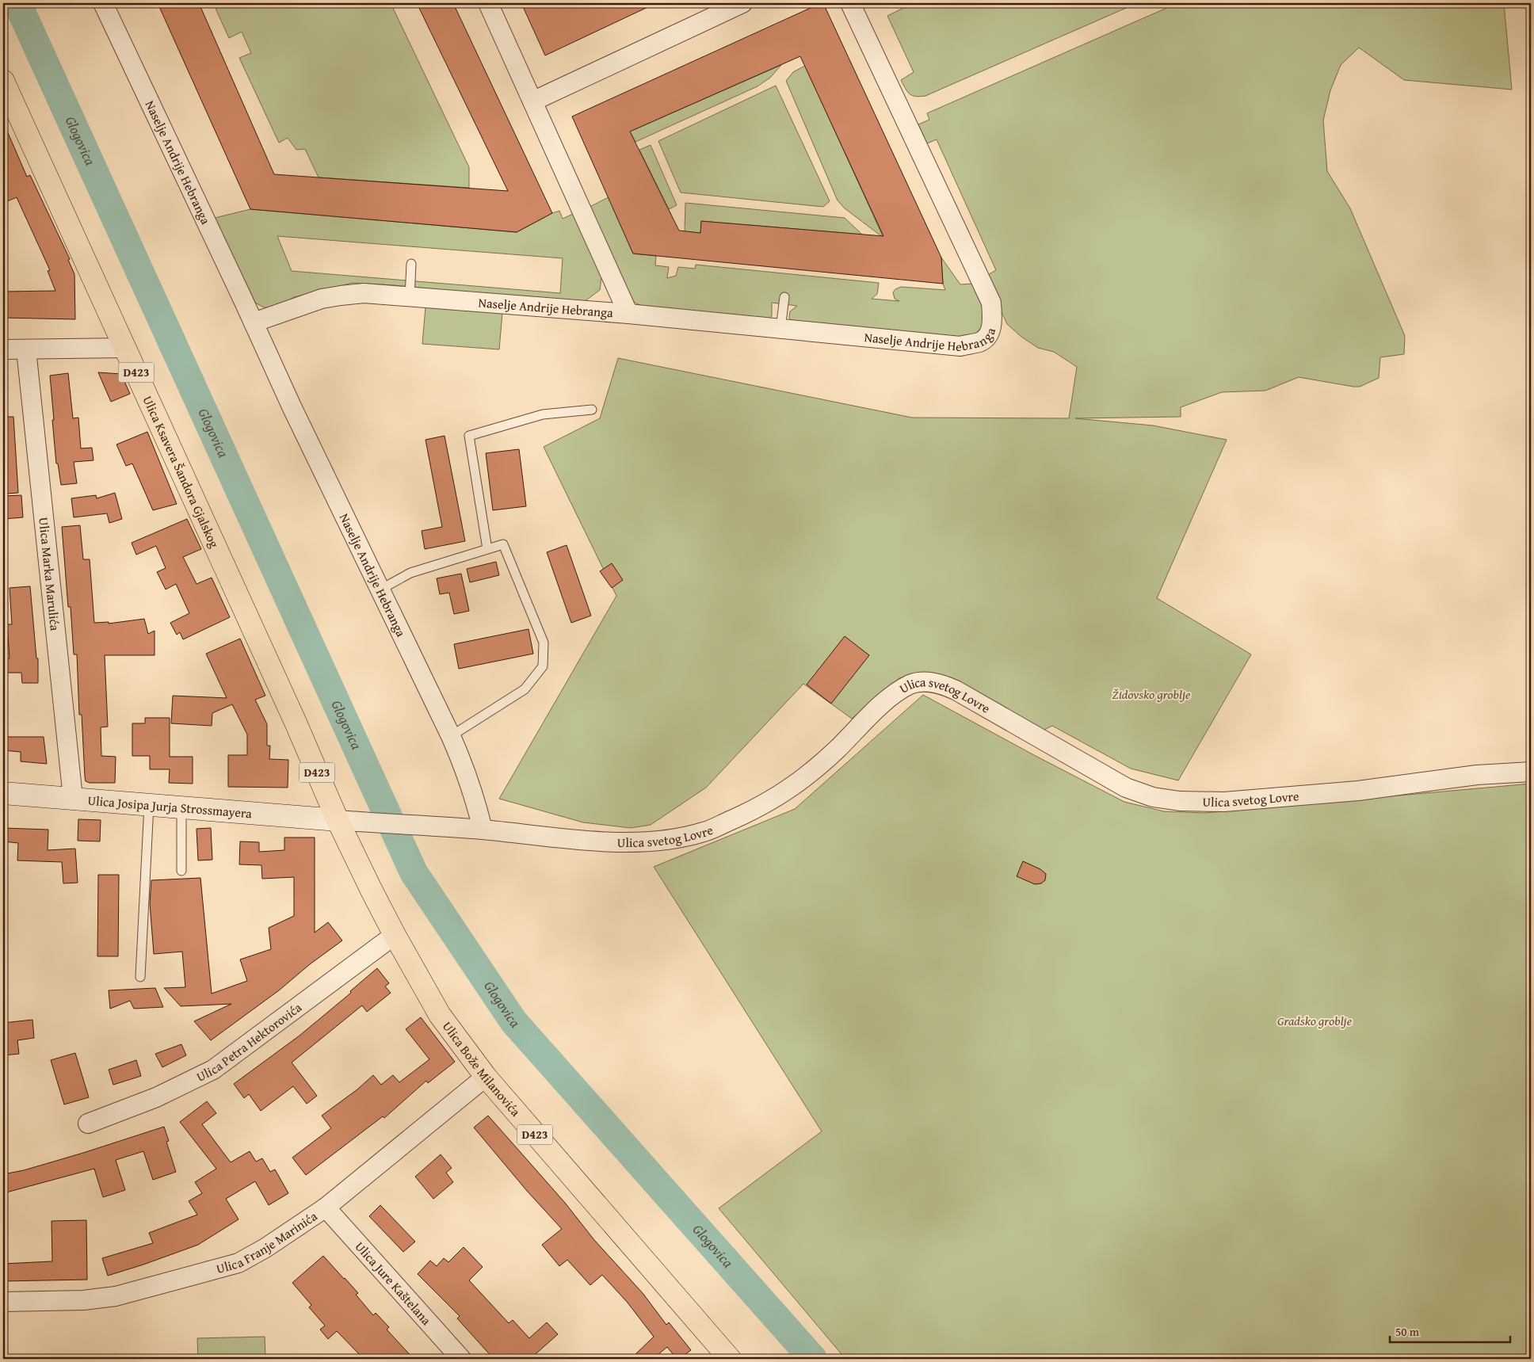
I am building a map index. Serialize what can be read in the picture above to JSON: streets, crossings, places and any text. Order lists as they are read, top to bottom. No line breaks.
{"streets":{"main road":["D423","Ulica Ksavera Šandora Gjalskog","Ulica Josipa Jurja Strossmayera","Ulica Bože Milanovića"],"street":["Naselje Andrije Hebranga","Ulica Marka Marulića","Ulica svetog Lovre","Ulica Petra Hektorovića","Ulica Franje Marinića","Ulica Jure Kaštelana"]},"crossings":[["Naselje Andrije Hebranga","Ulica svetog Lovre"],["Ulica Ksavera Šandora Gjalskog","Ulica svetog Lovre"],["Ulica Ksavera Šandora Gjalskog","Ulica Josipa Jurja Strossmayera"],["Ulica Ksavera Šandora Gjalskog","Ulica Bože Milanovića"],["Ulica Marka Marulića","Ulica Josipa Jurja Strossmayera"],["Ulica svetog Lovre","Ulica Josipa Jurja Strossmayera"],["Ulica svetog Lovre","Ulica Bože Milanovića"],["Ulica Josipa Jurja Strossmayera","Ulica Bože Milanovića"],["Ulica Petra Hektorovića","Ulica Bože Milanovića"],["Ulica Bože Milanovića","Ulica Franje Marinića"],["Ulica Franje Marinića","Ulica Jure Kaštelana"]],"water":["Glogovica"],"parks":["Židovsko groblje","Gradsko groblje"],"scale_bar":"50 m"}
